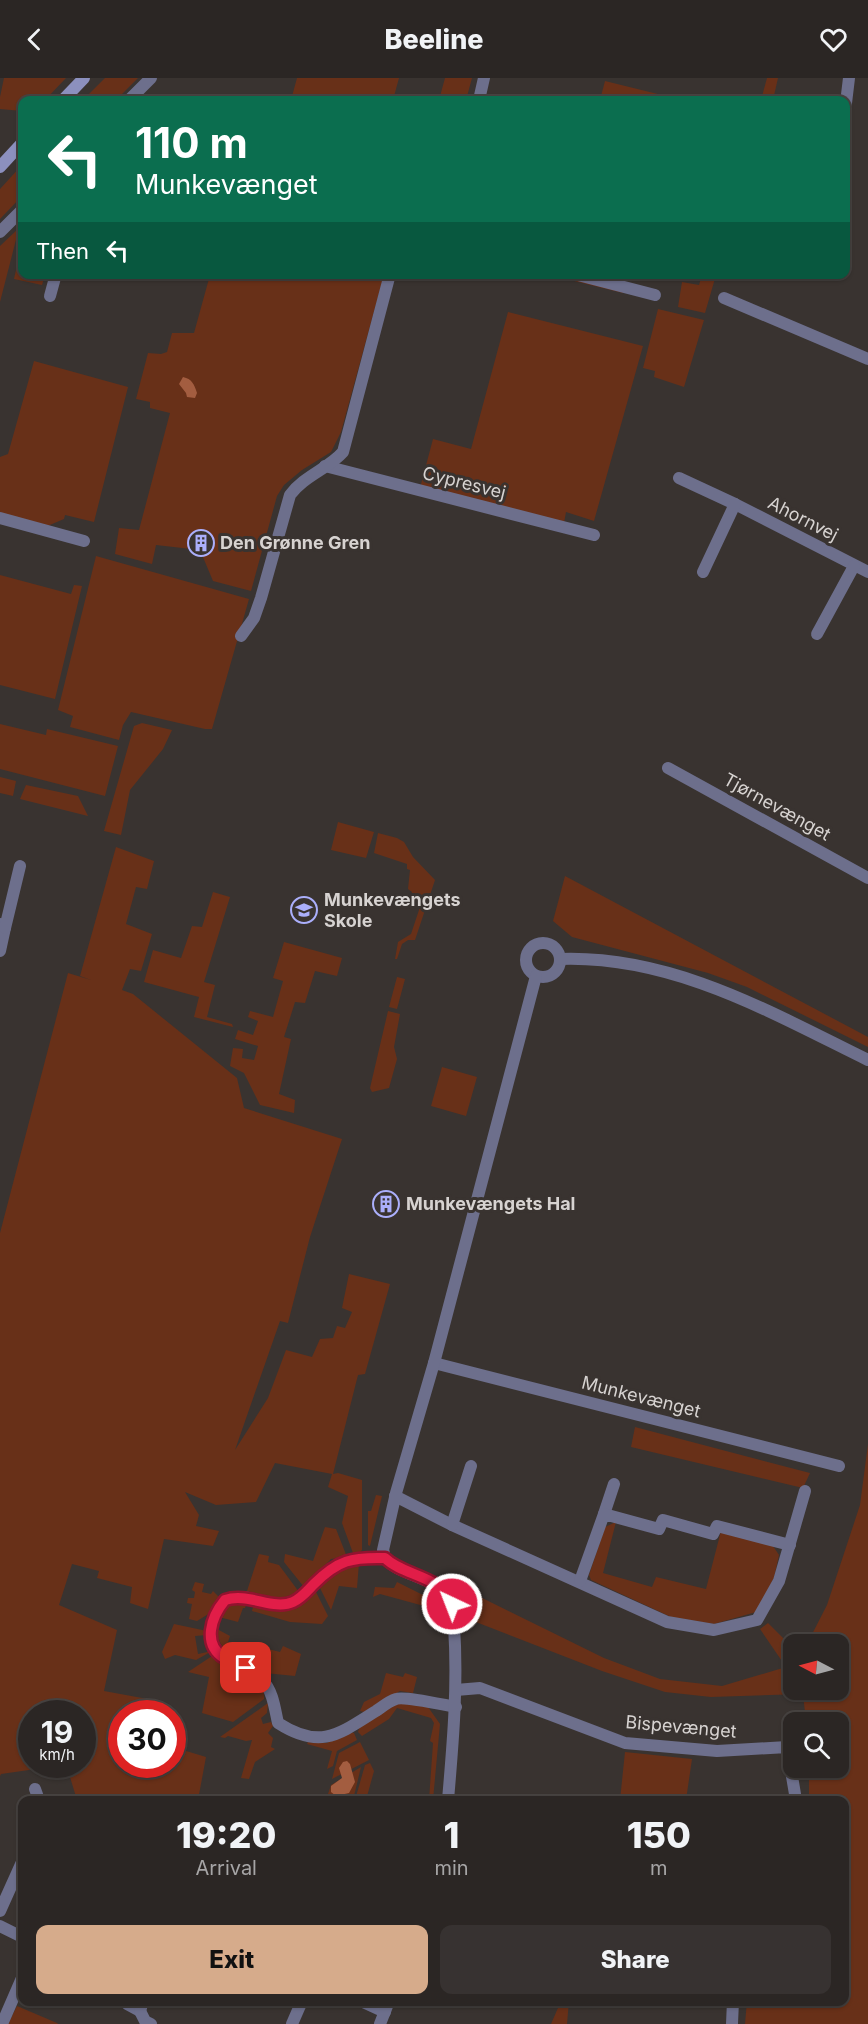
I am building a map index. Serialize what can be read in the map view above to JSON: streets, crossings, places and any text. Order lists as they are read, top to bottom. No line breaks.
{"streets":{"street":["Cypresvej","Ahornvej","Tjørnevænget","Munkevænget","Bispevænget"]},"places":{"building":["Den Grønne Gren","Munkevængets Hal"],"school or university":["Munkevængets Skole"]},"north":"left","page":{"header":"Beeline","turn":["110 m","Munkevænget"],"then":"Then","speed":"19 km/h","limit":"30","eta":["19:20","Arrival","1","min","150","m"],"buttons":["Exit","Share"]}}
